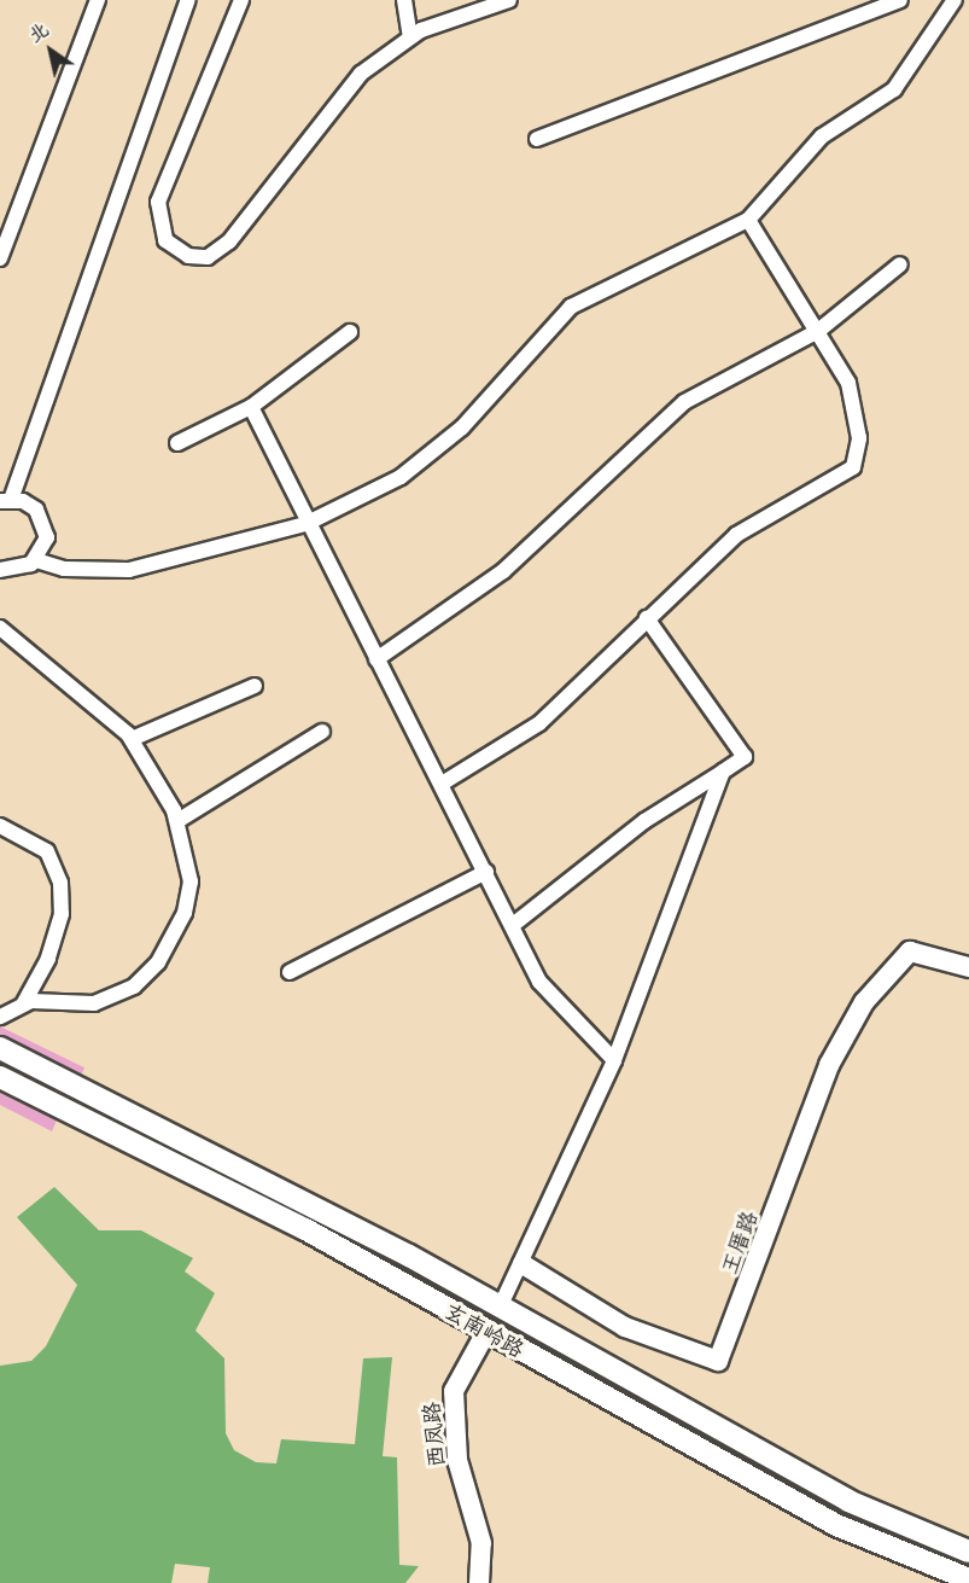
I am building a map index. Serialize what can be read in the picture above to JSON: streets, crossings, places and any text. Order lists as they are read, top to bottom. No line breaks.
{"streets":{"main road":["玄南岭路"],"street":["王厝路","西凤路"]},"crossings":[["玄南岭路","西凤路"]],"north":"top left"}
